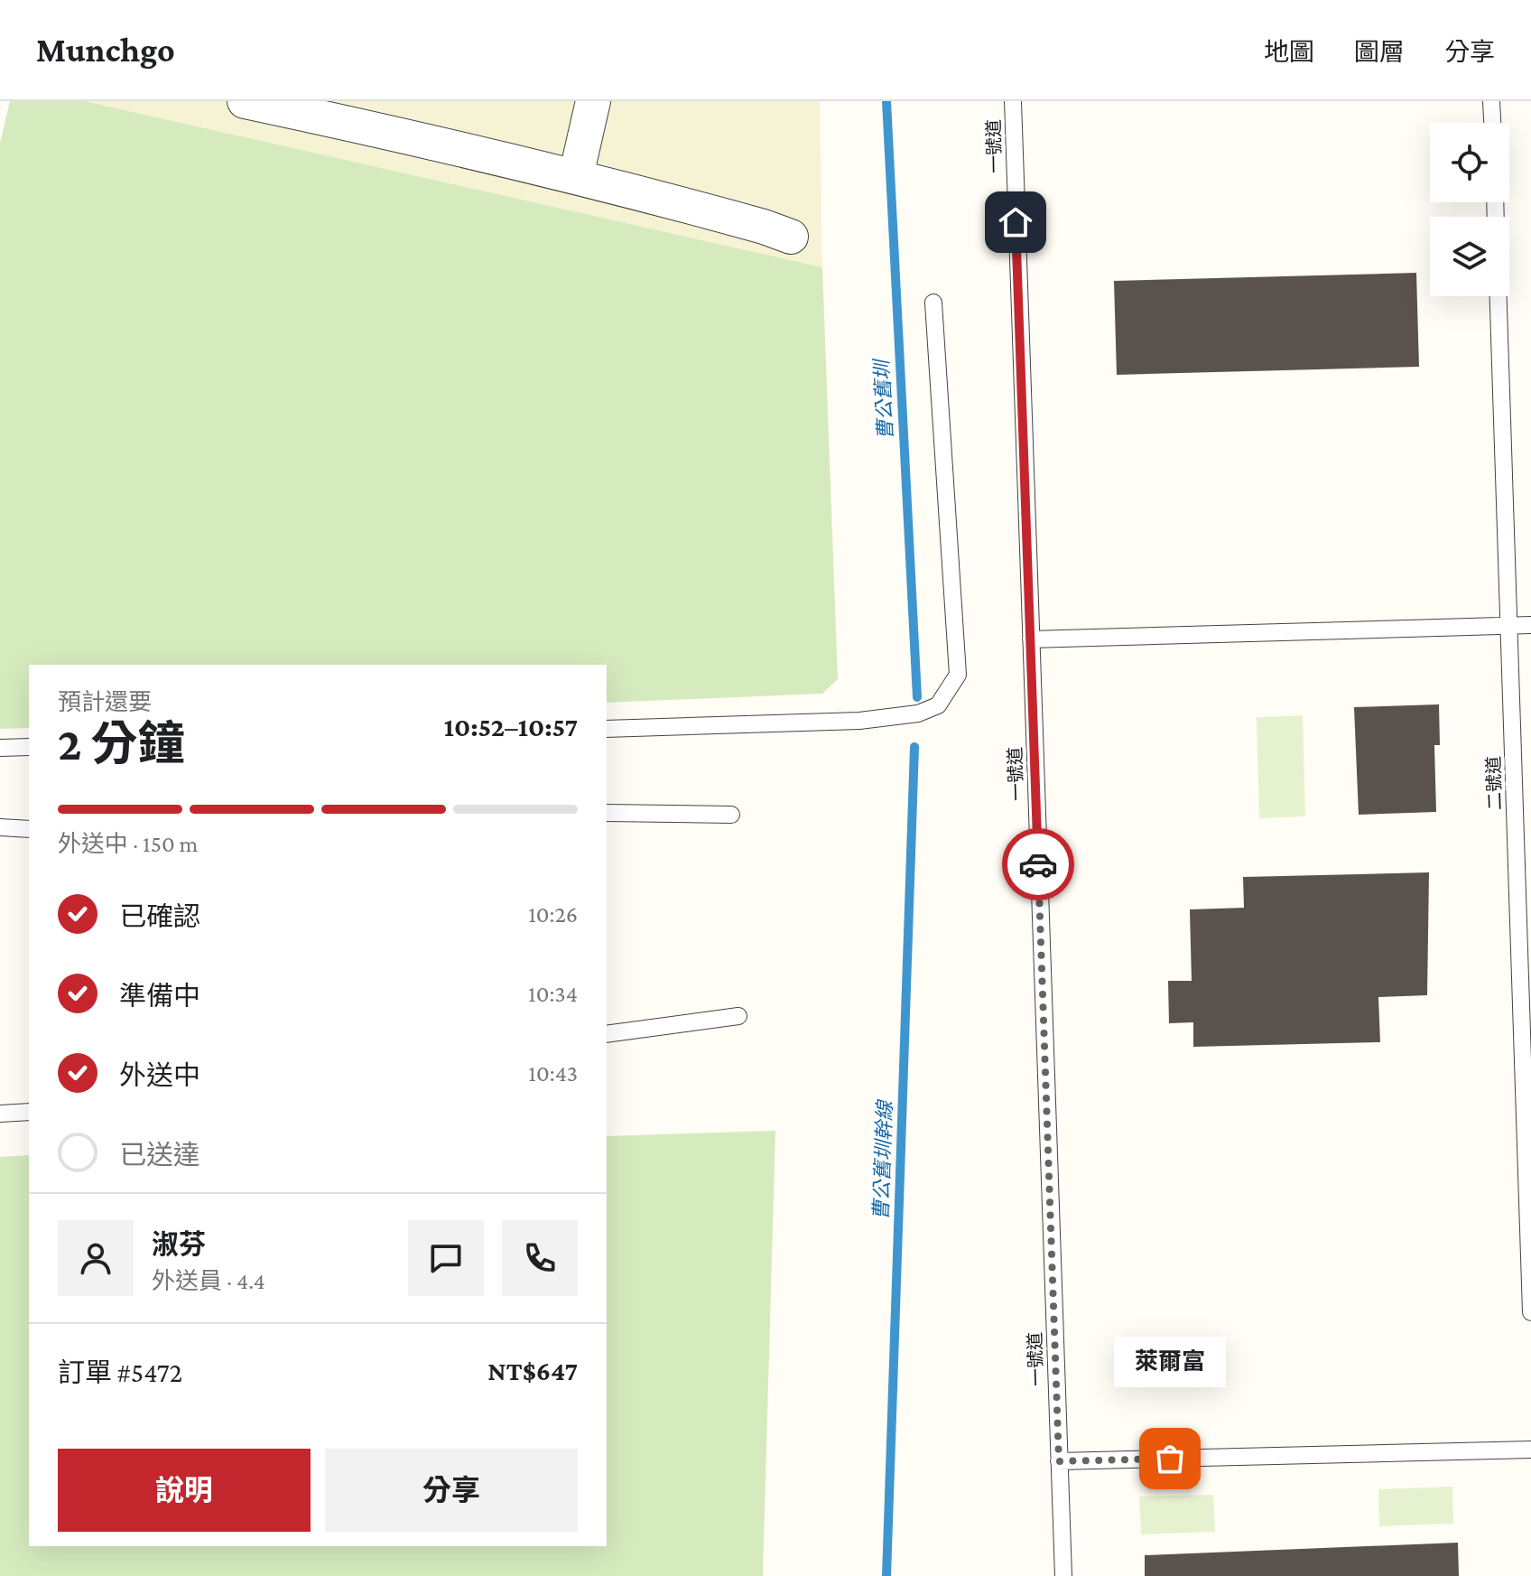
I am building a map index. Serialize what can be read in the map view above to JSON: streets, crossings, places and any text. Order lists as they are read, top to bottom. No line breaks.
{"streets":{"lane":["一號道","二號道"]},"water":["曹公舊圳","曹公舊圳幹線"],"places":["萊爾富"],"page":{"header":"Munchgo","nav":["地圖","圖層","分享"],"heading":["2 分鐘","預計還要","10:52–10:57"],"panel":["淑芬","外送員 · 4.4","訂單 #5472","NT$647"],"bar":"外送中 · 150 m","list":[["已確認","10:26"],["準備中","10:34"],["外送中","10:43"],"已送達"],"bubble":"萊爾富","buttons":["說明","分享"]}}
